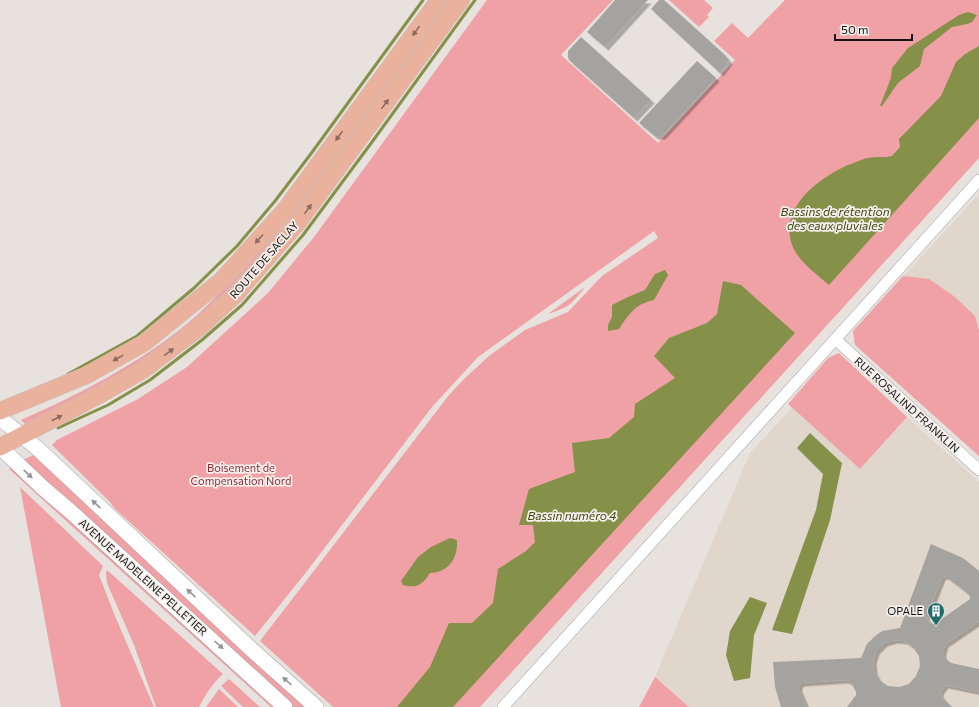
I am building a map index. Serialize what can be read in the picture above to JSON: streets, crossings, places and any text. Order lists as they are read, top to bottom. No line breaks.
{"streets":{"main road":["ROUTE DE SACLAY"],"street":["RUE ROSALIND FRANKLIN","AVENUE MADELEINE PELLETIER"]},"crossings":[["ROUTE DE SACLAY","AVENUE MADELEINE PELLETIER"]],"water":["Bassins de rétention des eaux pluviales","Bassin numéro 4"],"parks":["Boisement de Compensation Nord"],"places":{"building":["OPALE"]},"scale_bar":"50 m"}
